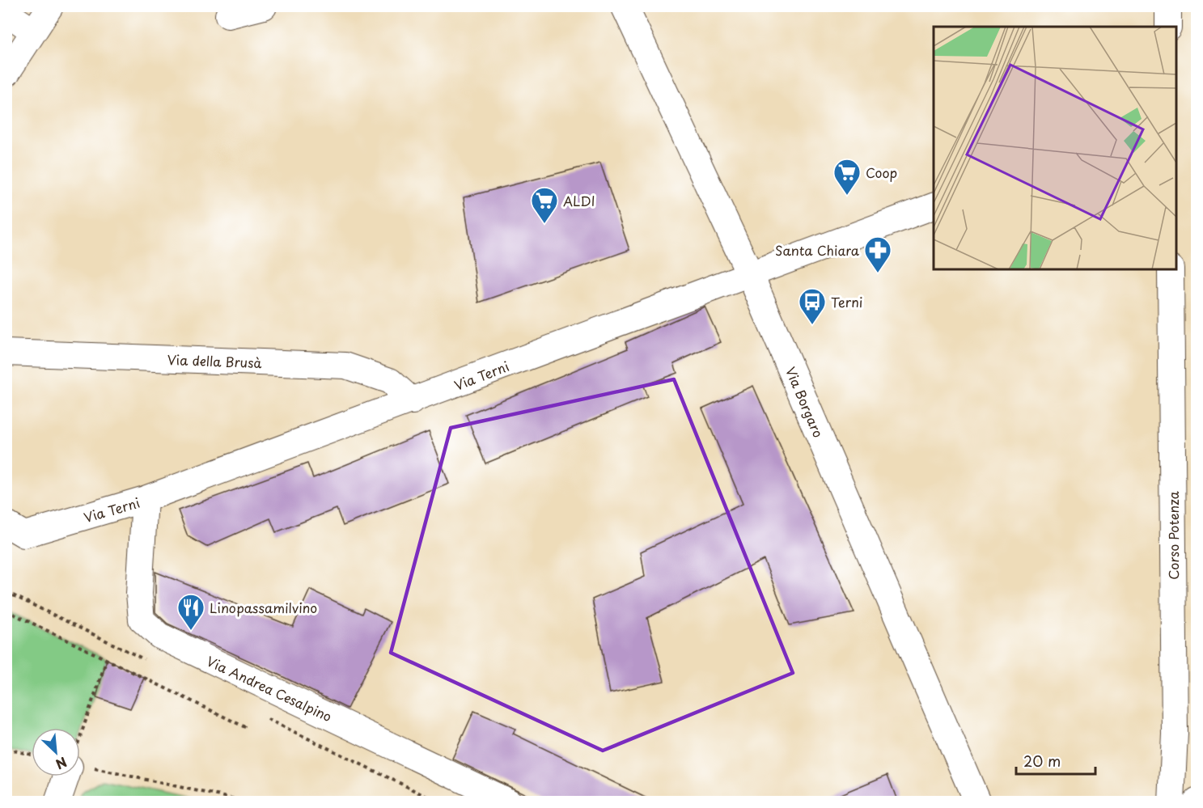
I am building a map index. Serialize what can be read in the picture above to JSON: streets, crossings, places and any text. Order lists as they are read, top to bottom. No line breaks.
{"streets":{"street":["Via della Brusà","Via Terni","Via Borgaro","Corso Potenza","Via Andrea Cesalpino"]},"crossings":[["Via della Brusà","Via Terni"],["Via Terni","Via Borgaro"],["Via Terni","Via Andrea Cesalpino"]],"places":{"supermarket":["Coop","ALDI"],"pharmacy":["Santa Chiara"],"bus stop":["Terni"],"restaurant":["Linopassamilvino"]},"scale_bar":"20 m","north":"bottom right"}
